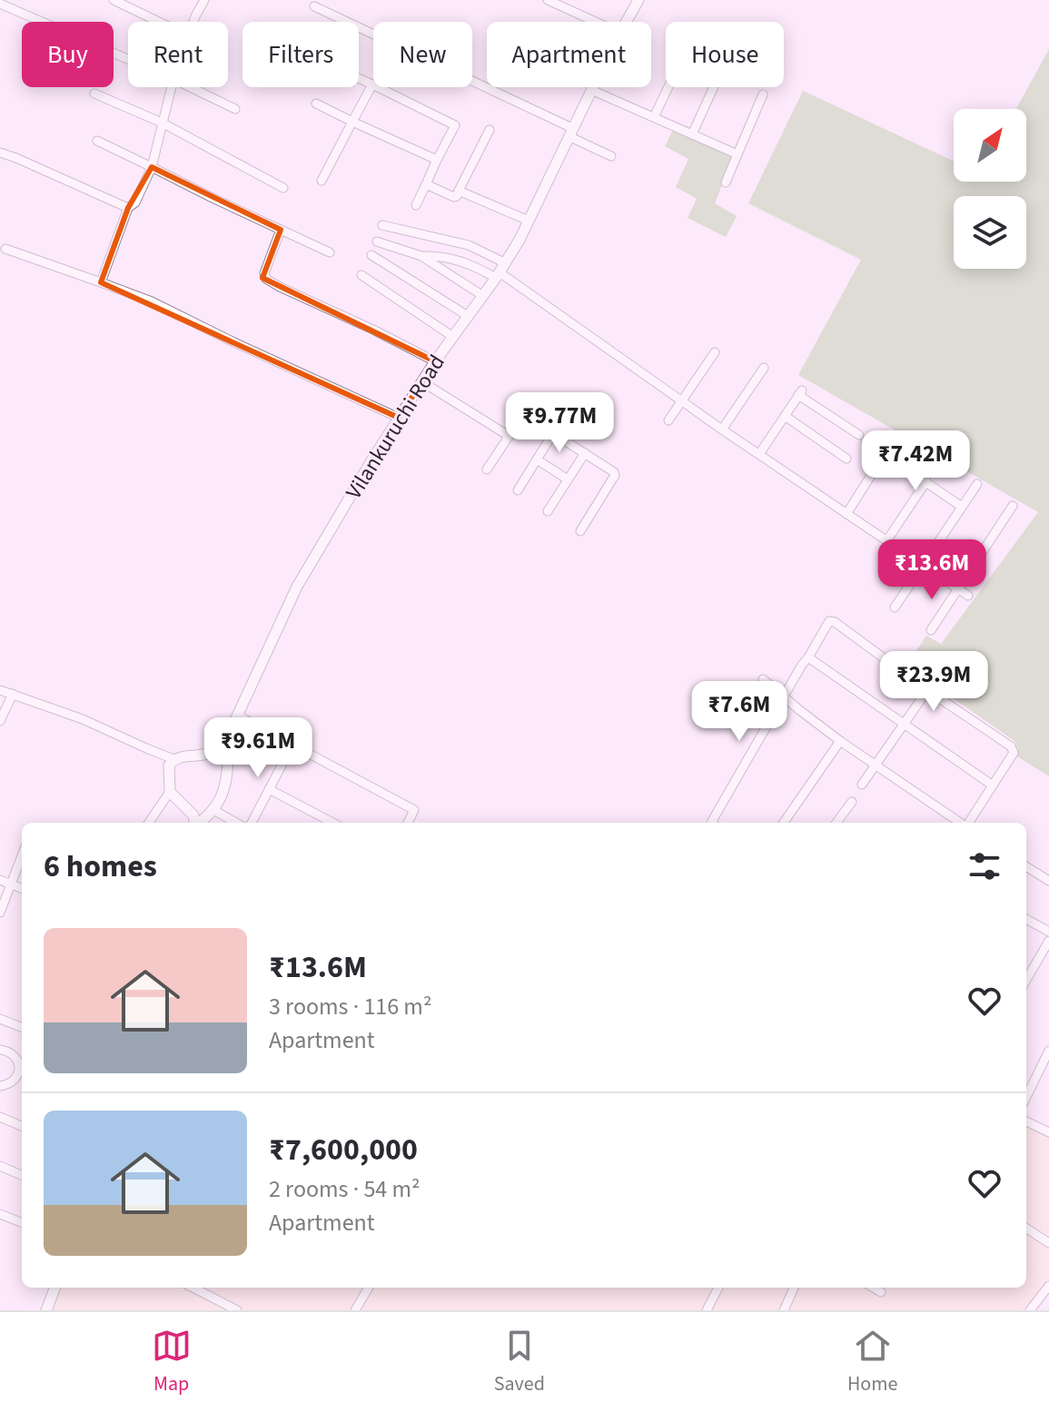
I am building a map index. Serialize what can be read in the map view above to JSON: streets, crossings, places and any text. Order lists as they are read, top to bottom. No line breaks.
{"streets":{"main road":["Vilankuruchi Road"]},"north":"top right","page":{"chip":["Buy","Rent","Filters","New","Apartment","House"],"price":["₹9.77M","₹7.42M","₹13.6M","₹23.9M","₹7.6M","₹9.61M"],"heading":"6 homes","list":[{"name":"₹13.6M","note":"3 rooms · 116 m² · Apartment"},{"name":"₹7,600,000","note":"2 rooms · 54 m² · Apartment"}],"tabs":["Map","Saved","Home"]}}
